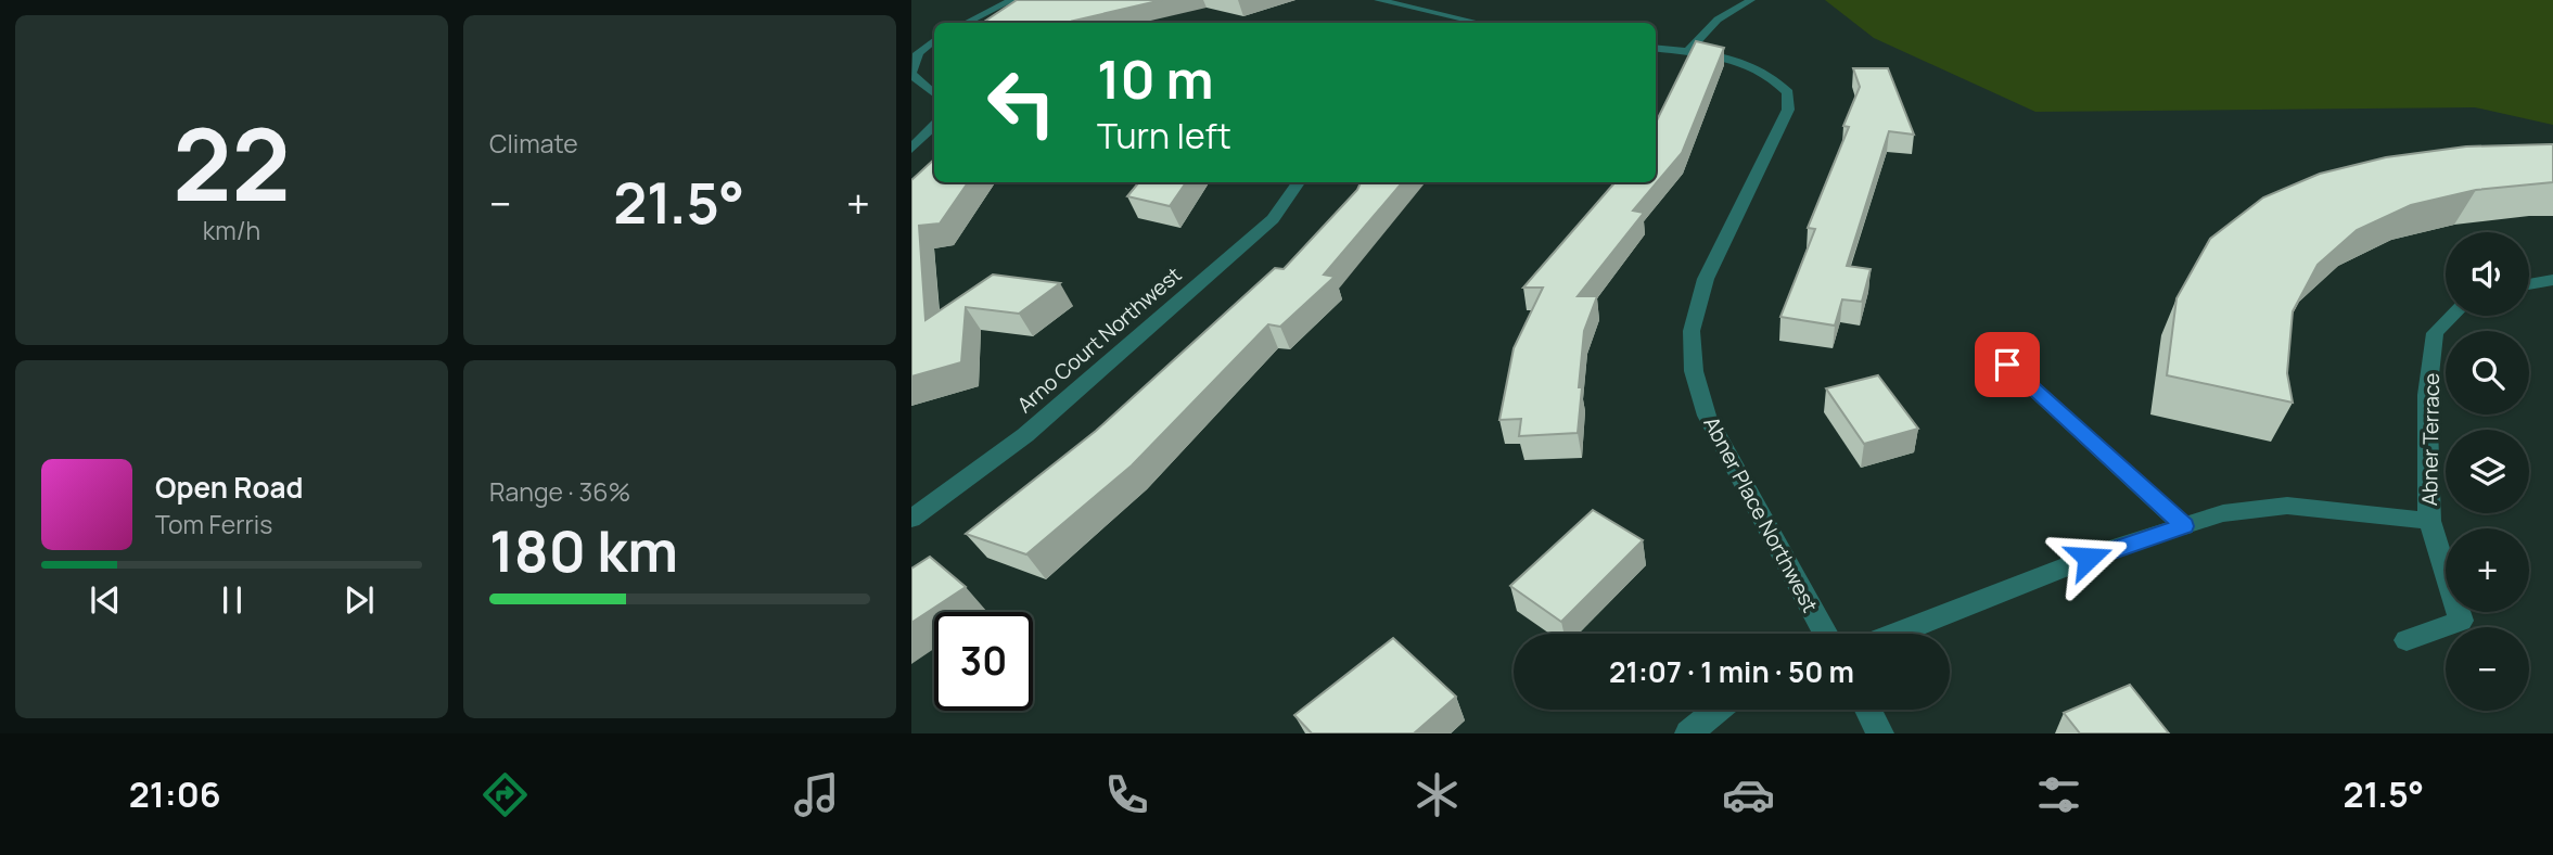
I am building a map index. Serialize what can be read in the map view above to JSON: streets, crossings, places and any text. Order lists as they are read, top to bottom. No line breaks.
{"streets":{"street":["Arno Court Northwest","Abner Terrace","Abner Place Northwest"]},"page":{"tile":[["22","km/h"],"Climate",["Range · 36%","180 km"]],"turn":["10 m","Turn left"],"heat":["−","21.5°","+"],"map_buttons":["+","−"],"song":["Open Road","Tom Ferris"],"limit":"30","trip":"21:07 · 1 min · 50 m","tabs":["21:06","21.5°"]}}
